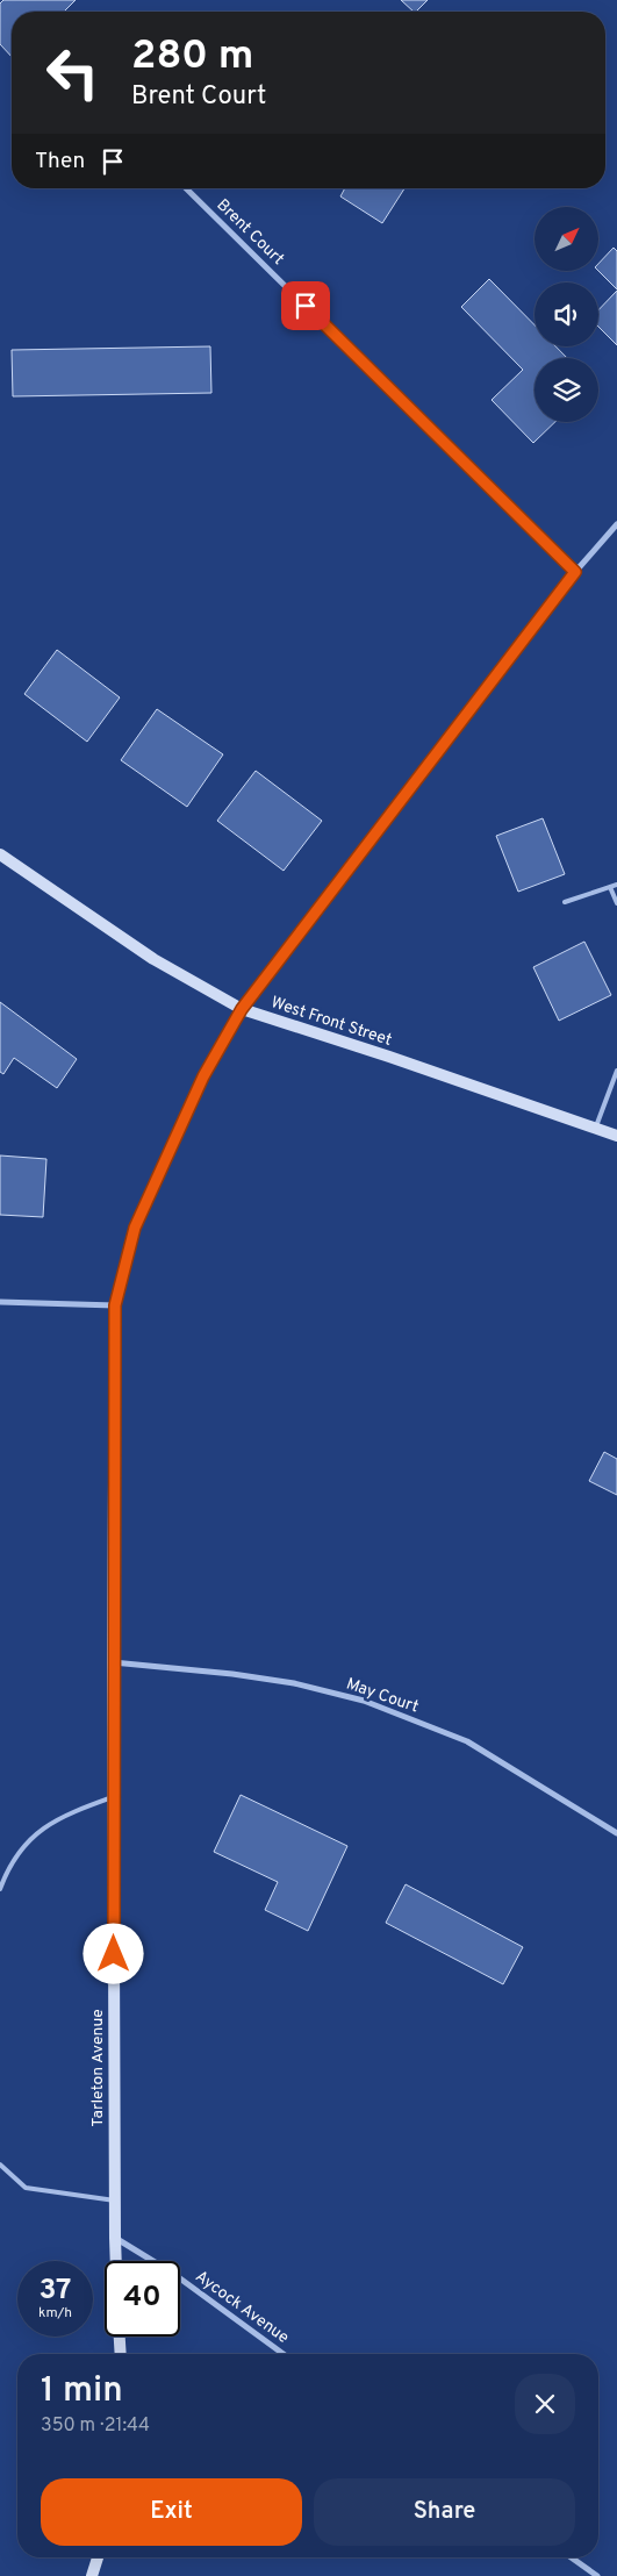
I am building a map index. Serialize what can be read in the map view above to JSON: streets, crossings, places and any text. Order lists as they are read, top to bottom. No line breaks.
{"streets":{"street":["Brent Court","West Front Street","May Court","Tarleton Avenue","Aycock Avenue"]},"crossings":[["Brent Court","Tarleton Avenue"],["West Front Street","Tarleton Avenue"],["May Court","Tarleton Avenue"],["Tarleton Avenue","Aycock Avenue"]],"north":"top right","page":{"turn":["280 m","Brent Court"],"then":"Then","speed":"37 km/h","limit":"40","heading":["1 min","350 m · 21:44"],"buttons":["Exit","Share"]}}
